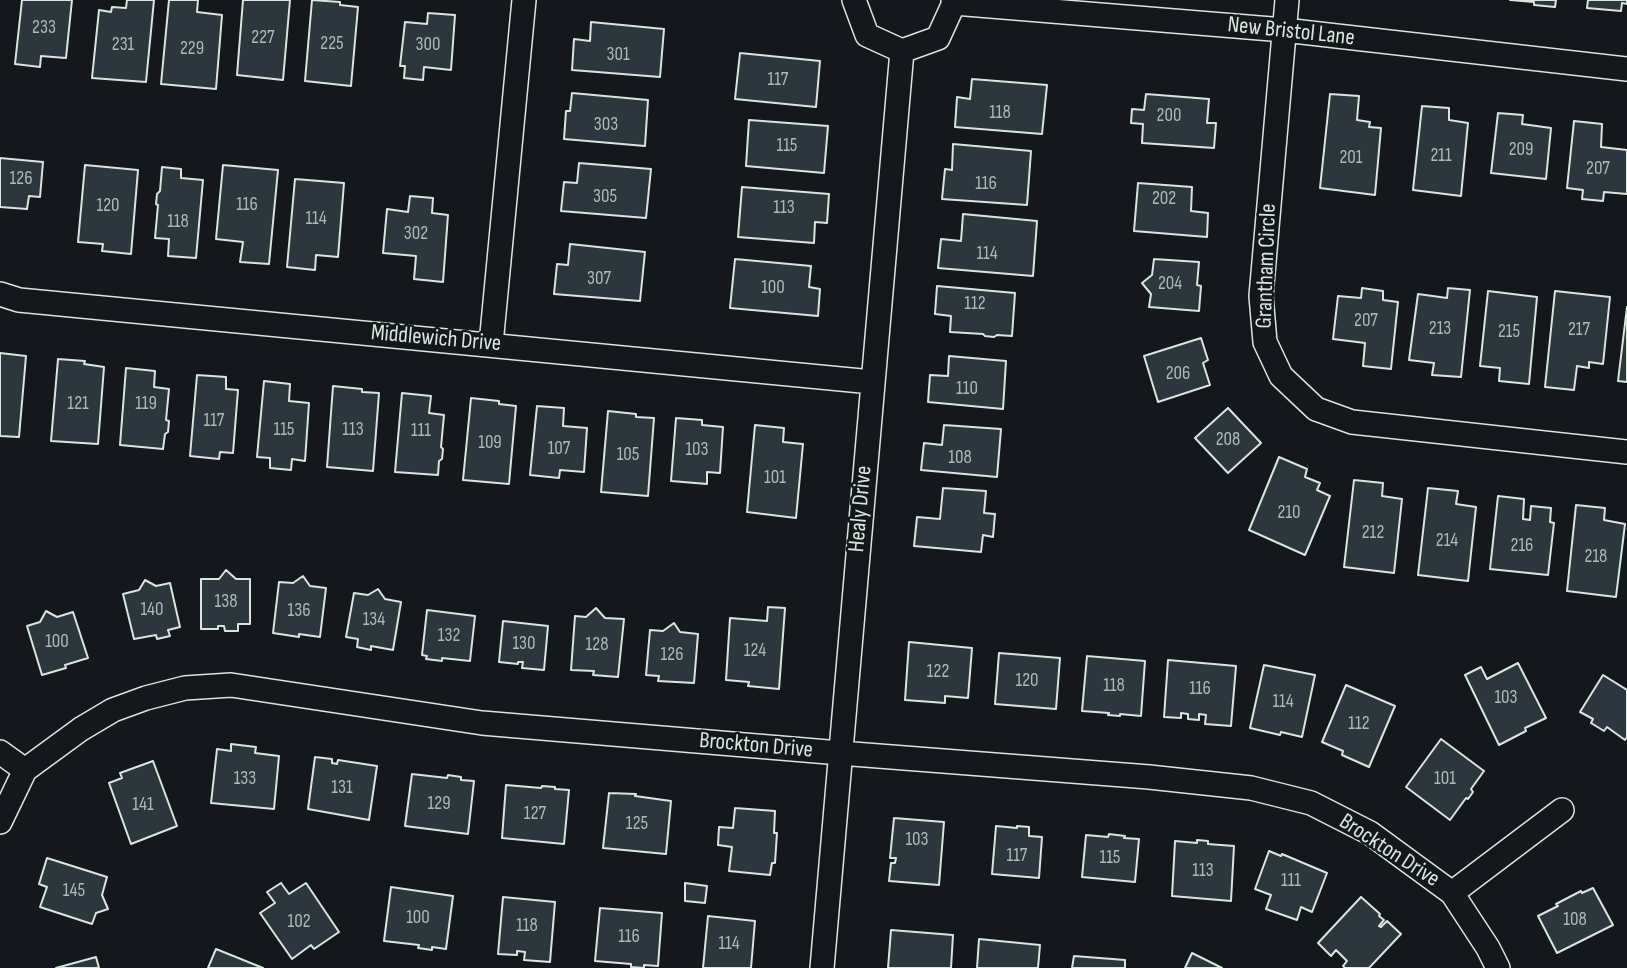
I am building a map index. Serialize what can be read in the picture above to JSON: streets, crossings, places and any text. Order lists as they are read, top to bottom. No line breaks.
{"streets":{"street":["New Bristol Lane","Grantham Circle","Middlewich Drive","Healy Drive","Brockton Drive"]},"crossings":[["New Bristol Lane","Grantham Circle"],["Middlewich Drive","Healy Drive"],["Healy Drive","Brockton Drive"]],"house_numbers":["233","227","225","231","300","229","301","117","118","200","303","115","209","211","201","207","126","116","305","202","116","120","113","114","118","302","114","307","204","100","112","207","213","217","215","206","110","121","119","117","115","113","111","208","109","107","103","105","108","101","210","212","214","216","218","138","140","136","134","132","100","130","128","124","126","122","120","118","116","103","114","112","133","101","131","129","141","127","125","103","117","115","113","111","145","100","108","102","118","116","114"]}
